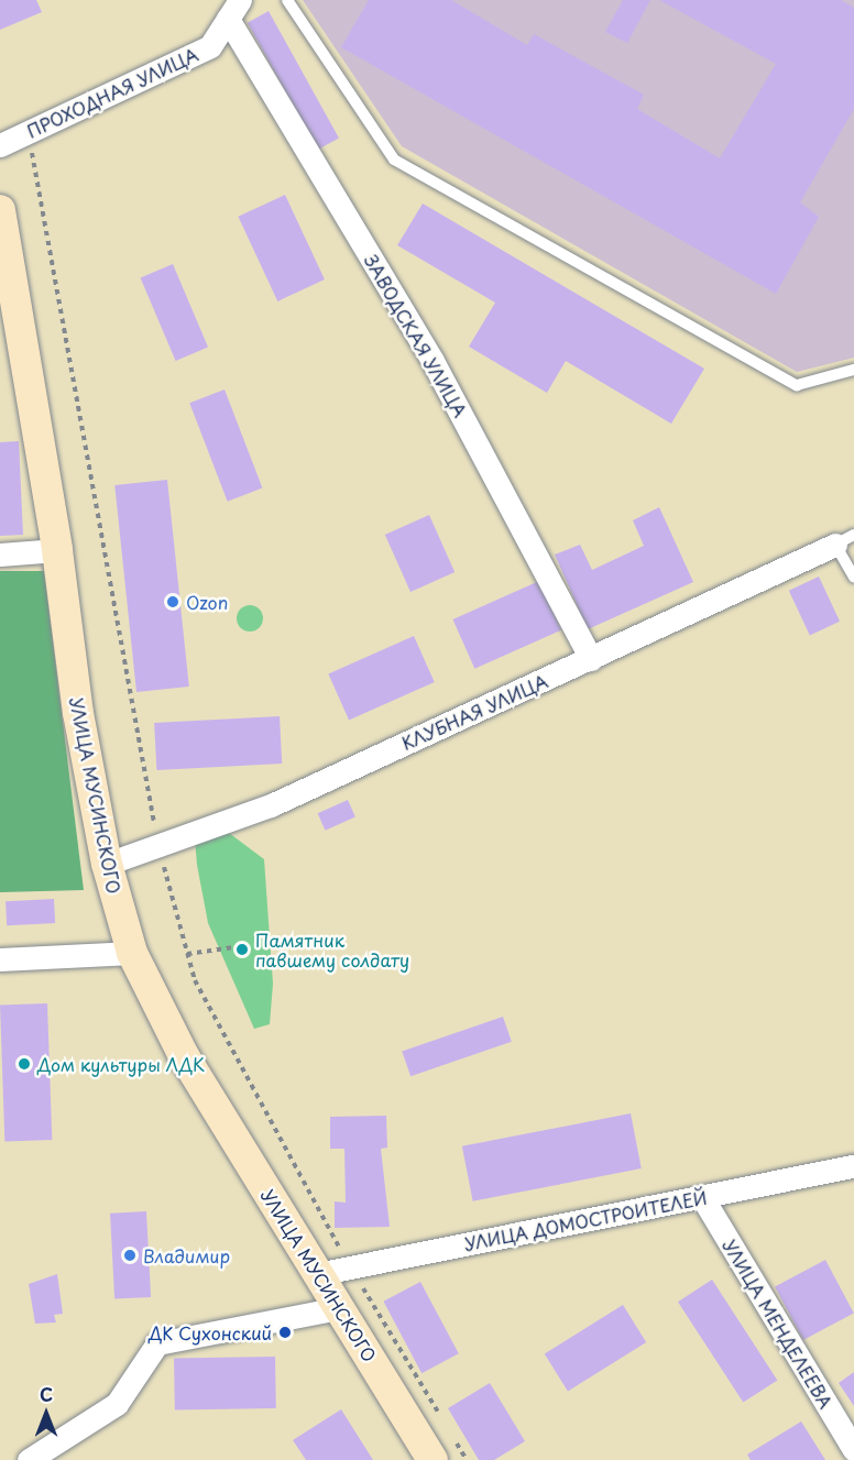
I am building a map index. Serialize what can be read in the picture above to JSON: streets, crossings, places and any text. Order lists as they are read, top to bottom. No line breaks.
{"streets":{"street":["ПРОХОДНАЯ УЛИЦА","ЗАВОДСКАЯ УЛИЦА","КЛУБНАЯ УЛИЦА","УЛИЦА МУСИНСКОГО","УЛИЦА ДОМОСТРОИТЕЛЕЙ","УЛИЦА МЕНДЕЛЕЕВА"]},"crossings":[["ПРОХОДНАЯ УЛИЦА","ЗАВОДСКАЯ УЛИЦА"],["ЗАВОДСКАЯ УЛИЦА","КЛУБНАЯ УЛИЦА"],["КЛУБНАЯ УЛИЦА","УЛИЦА МУСИНСКОГО"],["УЛИЦА МУСИНСКОГО","УЛИЦА ДОМОСТРОИТЕЛЕЙ"],["УЛИЦА ДОМОСТРОИТЕЛЕЙ","УЛИЦА МЕНДЕЛЕЕВА"]],"places":["Ozon","Памятник павшему солдату","Дом культуры ЛДК","Владимир","ДК Сухонский"],"north":"top"}
